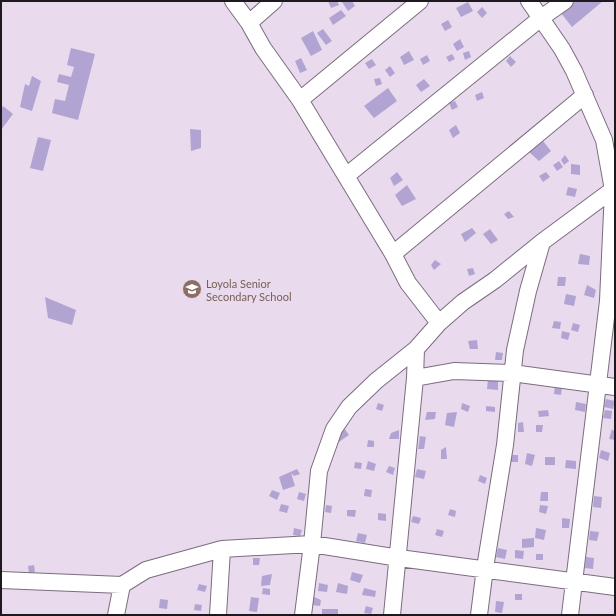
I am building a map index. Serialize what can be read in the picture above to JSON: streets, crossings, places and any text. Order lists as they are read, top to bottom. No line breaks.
{"places":{"school or university":["Loyola Senior Secondary School"]}}
